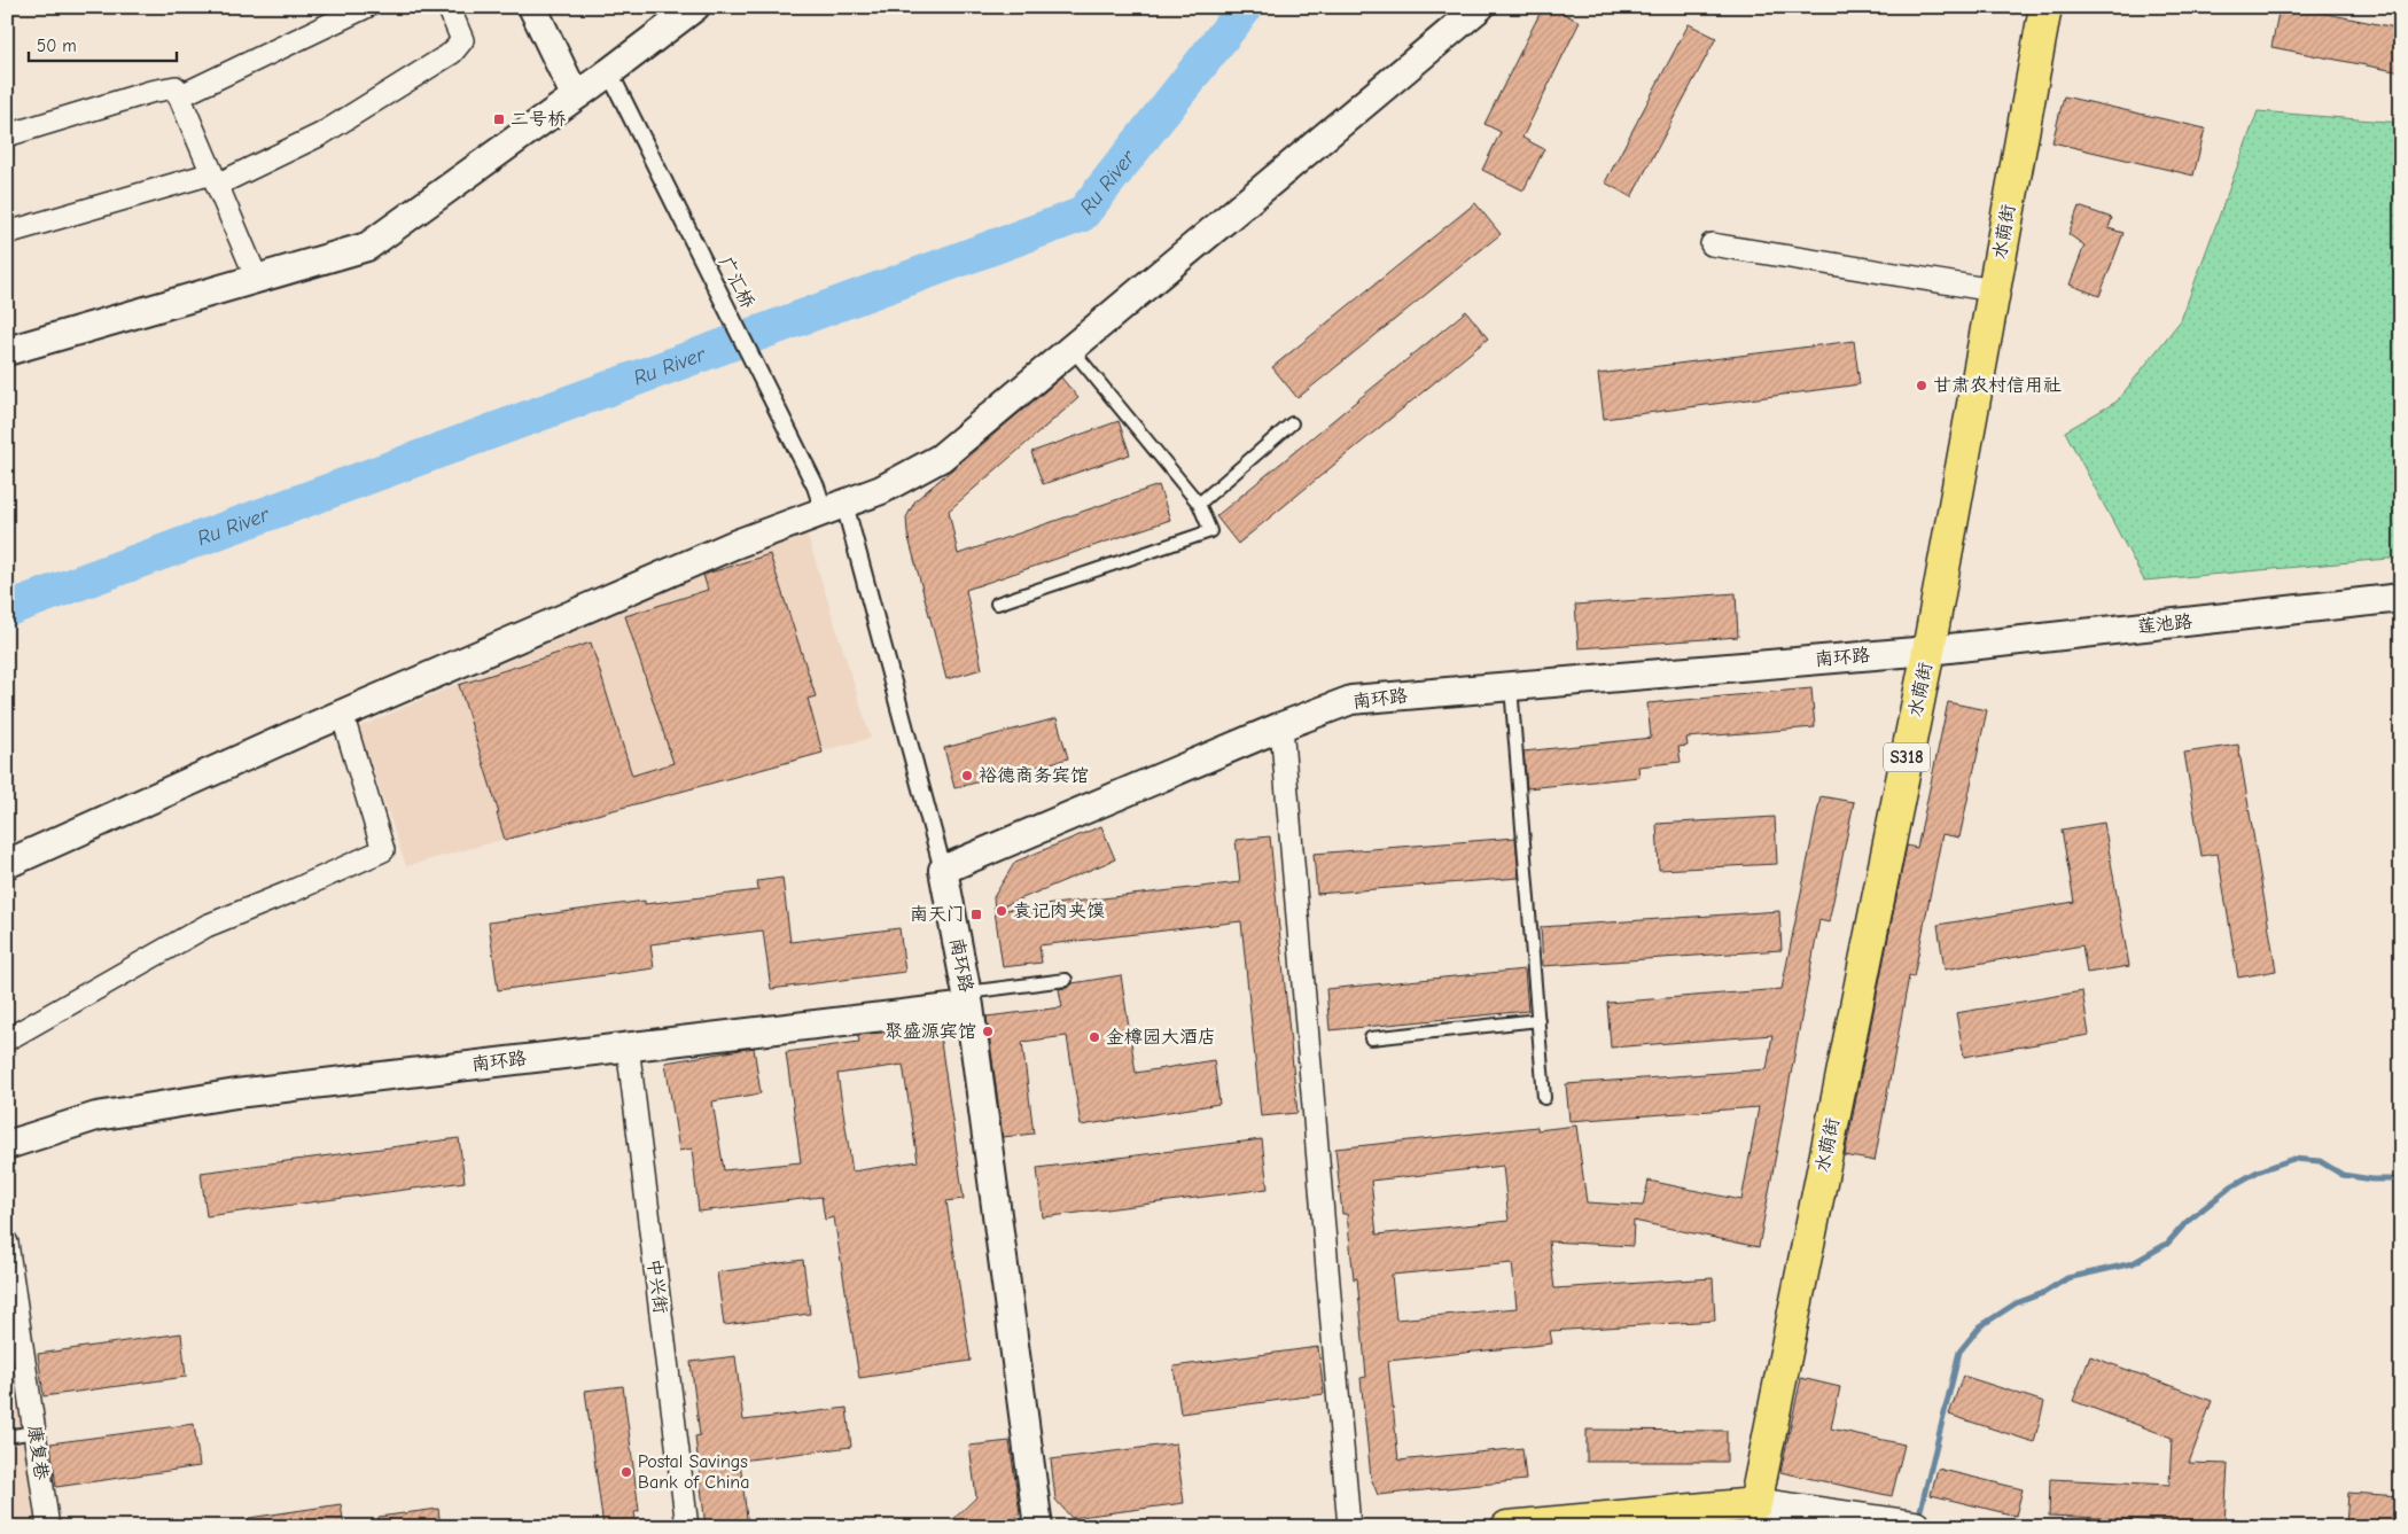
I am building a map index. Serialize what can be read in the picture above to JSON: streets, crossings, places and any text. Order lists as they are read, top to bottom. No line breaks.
{"streets":{"main road":["水荫街","S318"],"street":["广汇桥","莲池路","南环路","中兴街","康复巷"]},"crossings":[["水荫街","莲池路"],["水荫街","南环路"],["广汇桥","南环路"],["莲池路","南环路"],["南环路","中兴街"]],"water":["Ru River"],"places":{"transit":["二号桥","南天门"],"other":["甘肃农村信用社","裕德商务宾馆","袁记肉夹馍","聚盛源宾馆","金樽园大酒店","Postal Savings Bank of China"]},"scale_bar":"50 m"}
